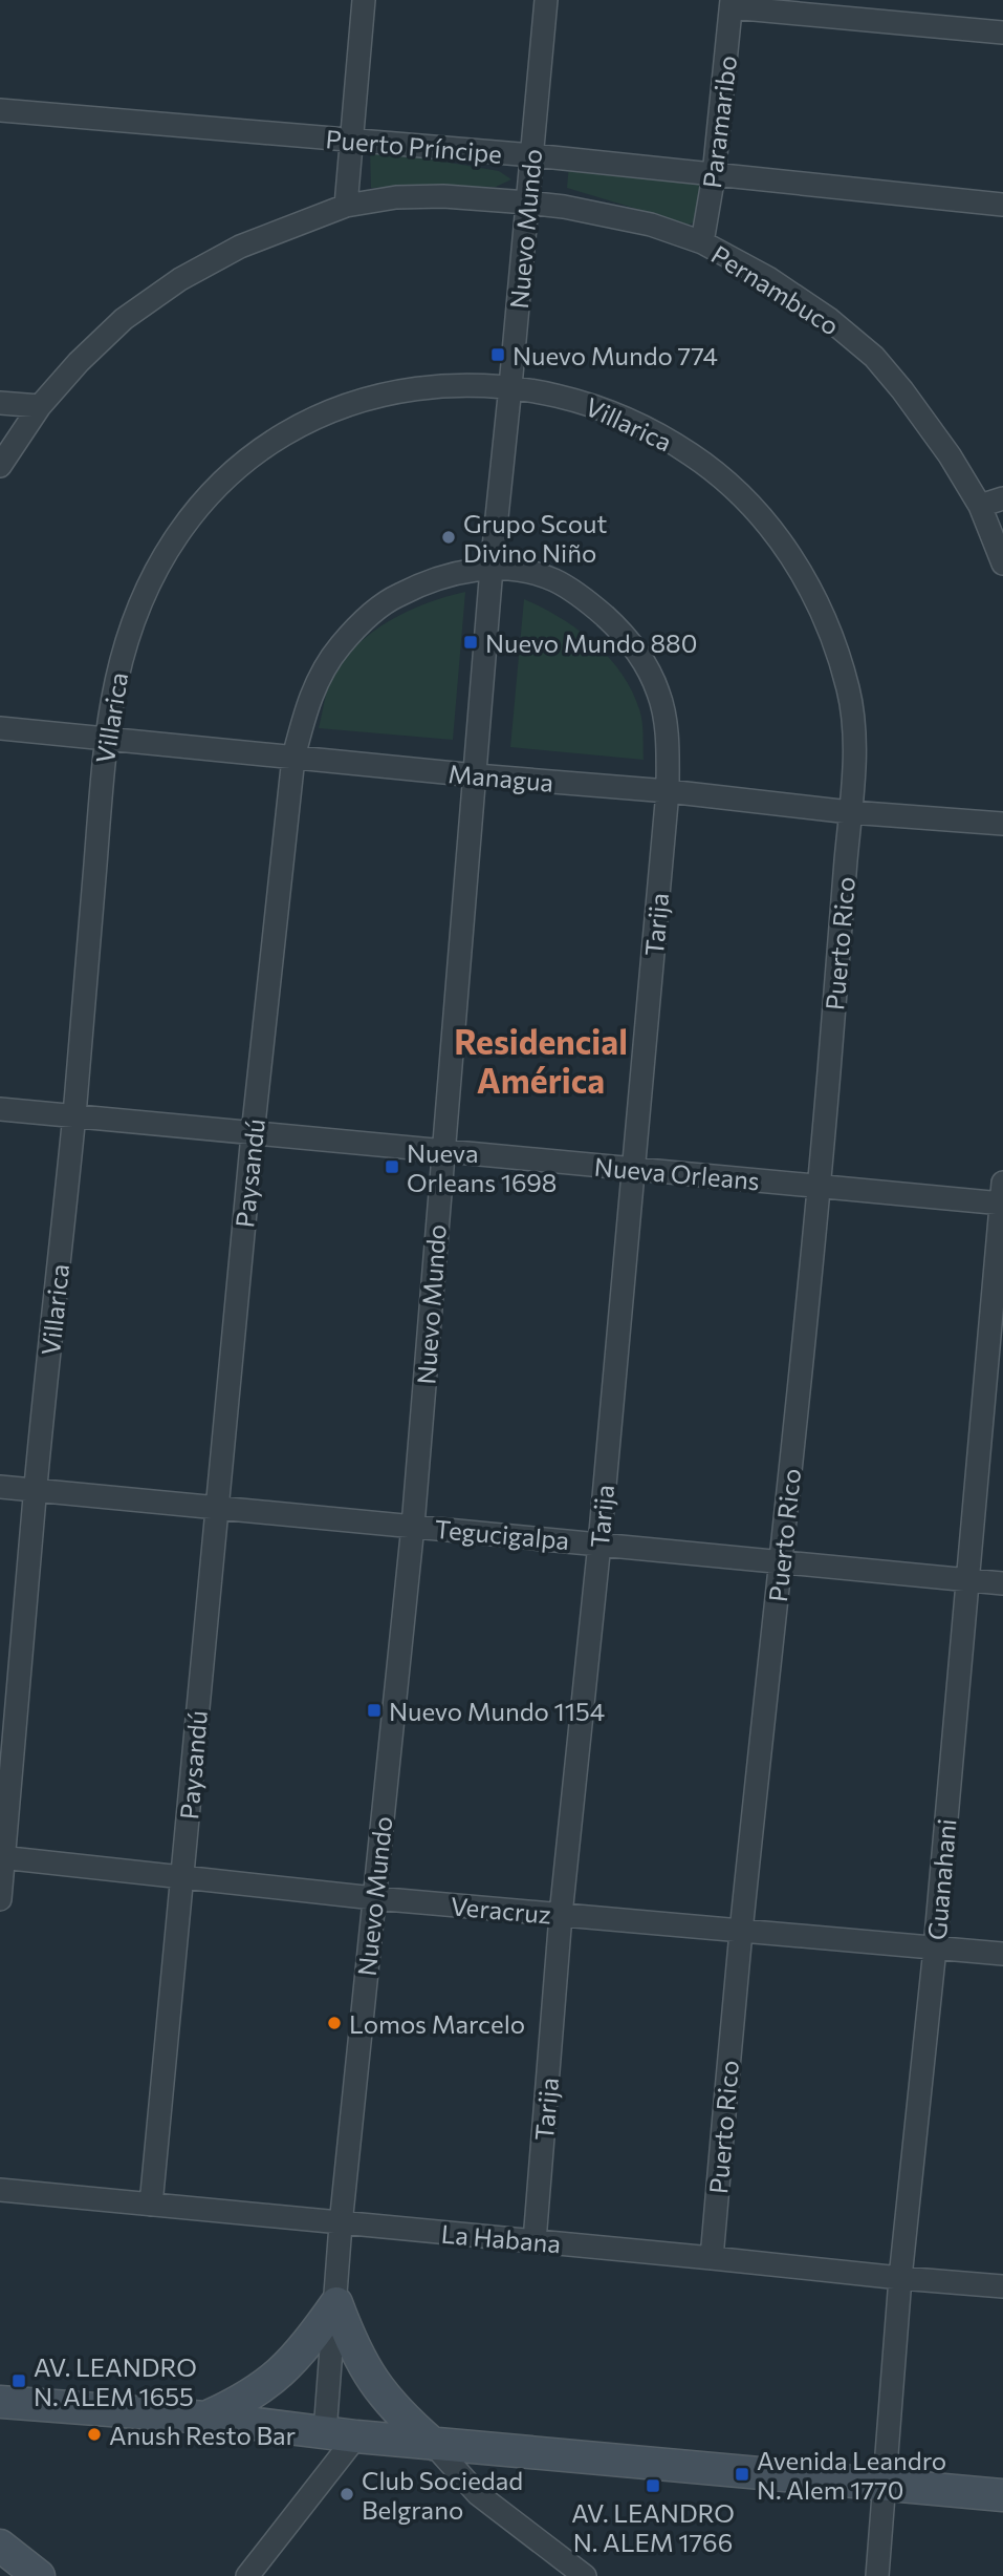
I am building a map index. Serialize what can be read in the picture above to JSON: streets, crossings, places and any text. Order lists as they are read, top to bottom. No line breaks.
{"streets":{"street":["Paramaribo","Puerto Príncipe","Nuevo Mundo","Pernambuco","Villarica","Managua","Tarija","Puerto Rico","Paysandú","Nueva Orleans","Tegucigalpa","Guanahani","Veracruz","La Habana"]},"crossings":[["Paramaribo","Puerto Príncipe"],["Paramaribo","Pernambuco"],["Puerto Príncipe","Nuevo Mundo"],["Nuevo Mundo","Pernambuco"],["Nuevo Mundo","Villarica"],["Nuevo Mundo","Managua"],["Nuevo Mundo","Paysandú"],["Nuevo Mundo","Nueva Orleans"],["Nuevo Mundo","Tegucigalpa"],["Nuevo Mundo","Veracruz"],["Nuevo Mundo","La Habana"],["Villarica","Managua"],["Villarica","Puerto Rico"],["Villarica","Nueva Orleans"],["Villarica","Tegucigalpa"],["Villarica","Veracruz"],["Managua","Tarija"],["Managua","Puerto Rico"],["Managua","Paysandú"],["Tarija","Paysandú"],["Tarija","Nueva Orleans"],["Tarija","Tegucigalpa"],["Tarija","Veracruz"],["Tarija","La Habana"],["Puerto Rico","Nueva Orleans"],["Puerto Rico","Tegucigalpa"],["Puerto Rico","Veracruz"],["Puerto Rico","La Habana"],["Paysandú","Nueva Orleans"],["Paysandú","Tegucigalpa"],["Paysandú","Veracruz"],["Paysandú","La Habana"],["Nueva Orleans","Guanahani"],["Tegucigalpa","Guanahani"],["Guanahani","Veracruz"],["Guanahani","La Habana"]],"districts":["Residencial América"],"places":{"transit":["Nuevo Mundo 774","Nuevo Mundo 880","Nueva Orleans 1698","Nuevo Mundo 1154","AV. LEANDRO N. ALEM 1655","Avenida Leandro N. Alem 1770","AV. LEANDRO N. ALEM 1766"],"other":["Grupo Scout Divino Niño","Lomos Marcelo","Anush Resto Bar","Club Sociedad Belgrano"]}}
